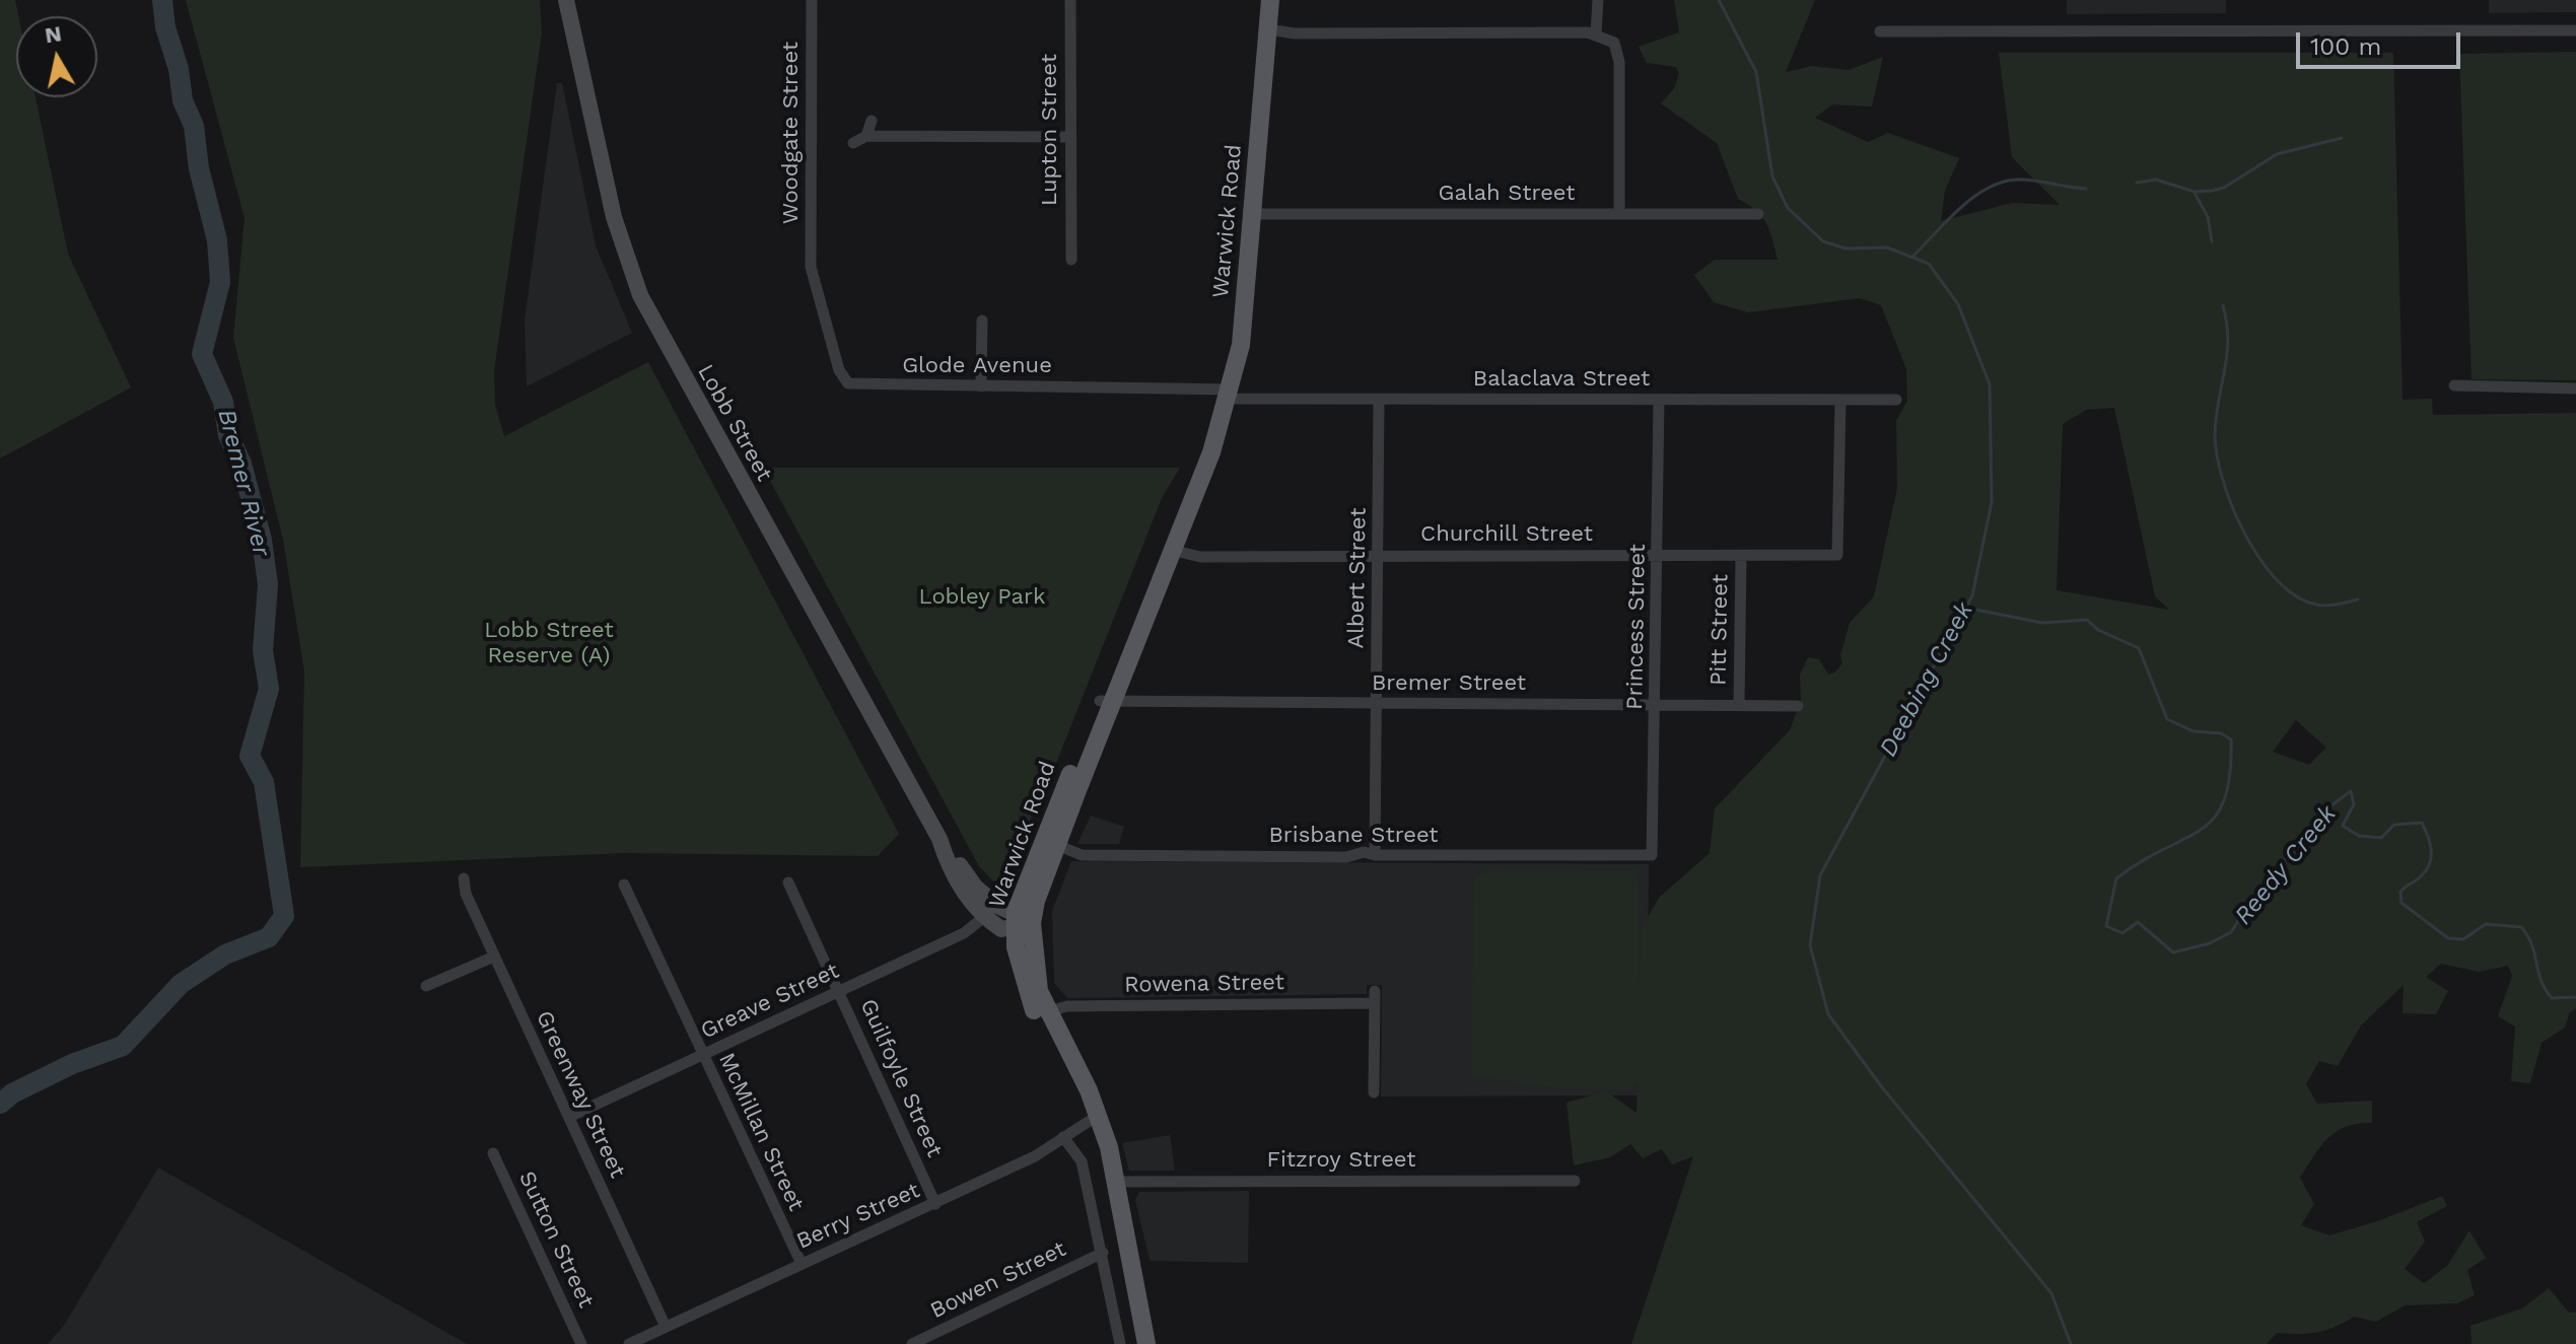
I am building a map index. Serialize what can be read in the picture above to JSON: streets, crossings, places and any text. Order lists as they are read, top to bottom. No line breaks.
{"streets":{"main road":["Warwick Road","Lobb Street"],"street":["Lupton Street","Woodgate Street","Galah Street","Glode Avenue","Balaclava Street","Churchill Street","Albert Street","Princess Street","Pitt Street","Bremer Street","Brisbane Street","Rowena Street","Greave Street","Guilfoyle Street","Greenway Street","McMillan Street","Fitzroy Street","Berry Street","Sutton Street","Bowen Street"]},"crossings":[["Woodgate Street","Glode Avenue"],["Galah Street","Warwick Road"],["Warwick Road","Glode Avenue"],["Warwick Road","Balaclava Street"],["Warwick Road","Lobb Street"],["Warwick Road","Churchill Street"],["Warwick Road","Bremer Street"],["Warwick Road","Brisbane Street"],["Warwick Road","Rowena Street"],["Warwick Road","Fitzroy Street"],["Warwick Road","Berry Street"],["Glode Avenue","Balaclava Street"],["Balaclava Street","Churchill Street"],["Balaclava Street","Albert Street"],["Balaclava Street","Princess Street"],["Lobb Street","Greave Street"],["Churchill Street","Albert Street"],["Churchill Street","Princess Street"],["Churchill Street","Pitt Street"],["Albert Street","Bremer Street"],["Albert Street","Brisbane Street"],["Princess Street","Bremer Street"],["Princess Street","Brisbane Street"],["Pitt Street","Bremer Street"],["Greave Street","Guilfoyle Street"],["Greave Street","Greenway Street"],["Greave Street","McMillan Street"],["Guilfoyle Street","Berry Street"],["Greenway Street","Berry Street"],["McMillan Street","Berry Street"]],"water":["Bremer River","Deebing Creek","Reedy Creek"],"parks":["Lobley Park","Lobb Street Reserve (A)"],"scale_bar":"100 m","north":"top"}
